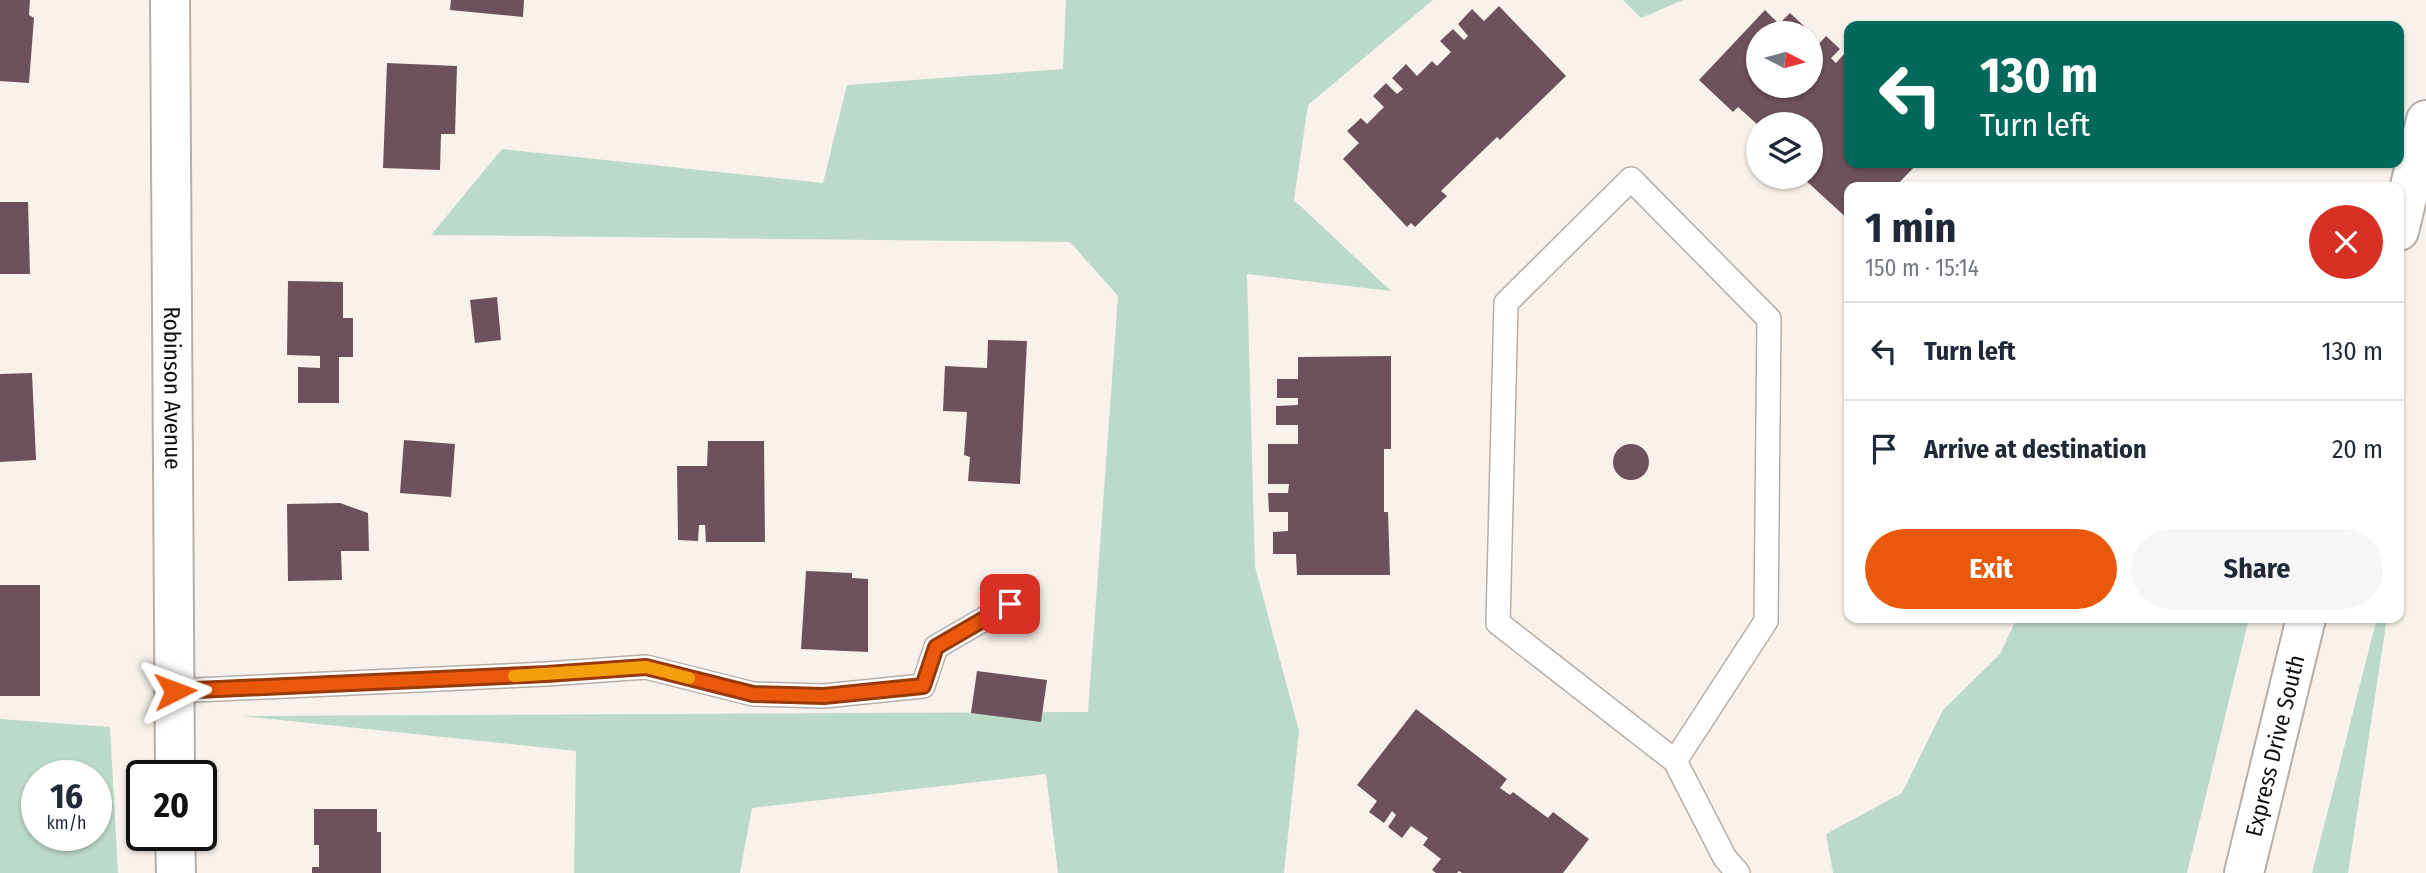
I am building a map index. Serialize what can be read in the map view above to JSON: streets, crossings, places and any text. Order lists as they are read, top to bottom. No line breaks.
{"streets":{"street":["Robinson Avenue","Express Drive South"]},"north":"right","page":{"turn":["130 m","Turn left"],"heading":["1 min","150 m · 15:14"],"list":[{"name":"Turn left","value":"130 m"},{"name":"Arrive at destination","value":"20 m"}],"buttons":["Exit","Share"],"speed":"16 km/h","limit":"20"}}
